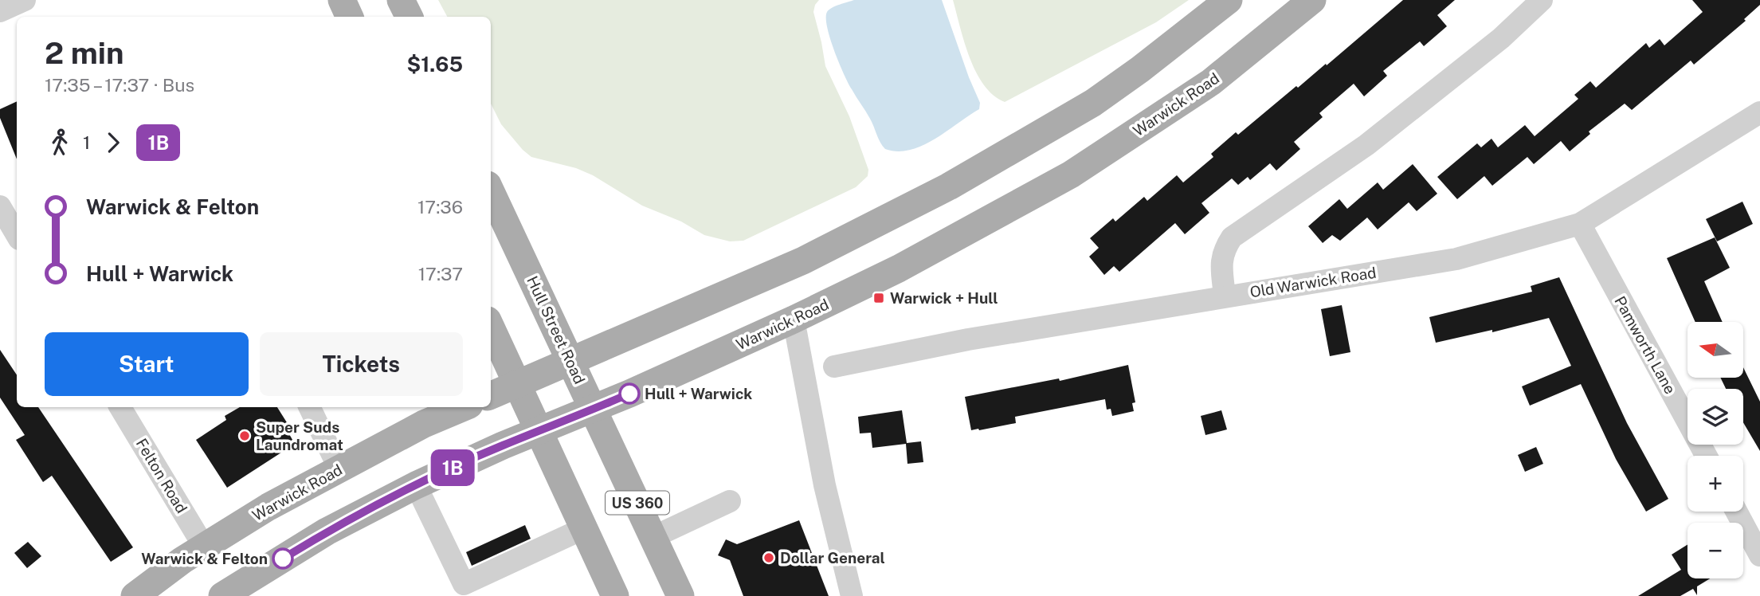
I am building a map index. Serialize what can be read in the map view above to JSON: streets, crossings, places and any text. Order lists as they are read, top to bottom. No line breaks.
{"streets":{"main road":["Warwick Road","Hull Street Road","US 360"],"street":["Old Warwick Road","Pamworth Lane","Felton Road"]},"crossings":[["Warwick Road","Hull Street Road"],["Warwick Road","Felton Road"],["Old Warwick Road","Pamworth Lane"]],"places":{"transit":["Warwick + Hull"],"other":["Hull + Warwick","Super Suds Laundromat","Dollar General","Warwick & Felton"]},"lines":["bus line 1B"],"north":"left","page":{"on_map":"1B","heading":["2 min","17:35 – 17:37 · Bus","$1.65"],"legs":["1","1B"],"list":[{"name":"Warwick & Felton","value":"17:36"},{"name":"Hull + Warwick","value":"17:37"}],"buttons":["Start","Tickets"],"map_buttons":["+","−"]}}
